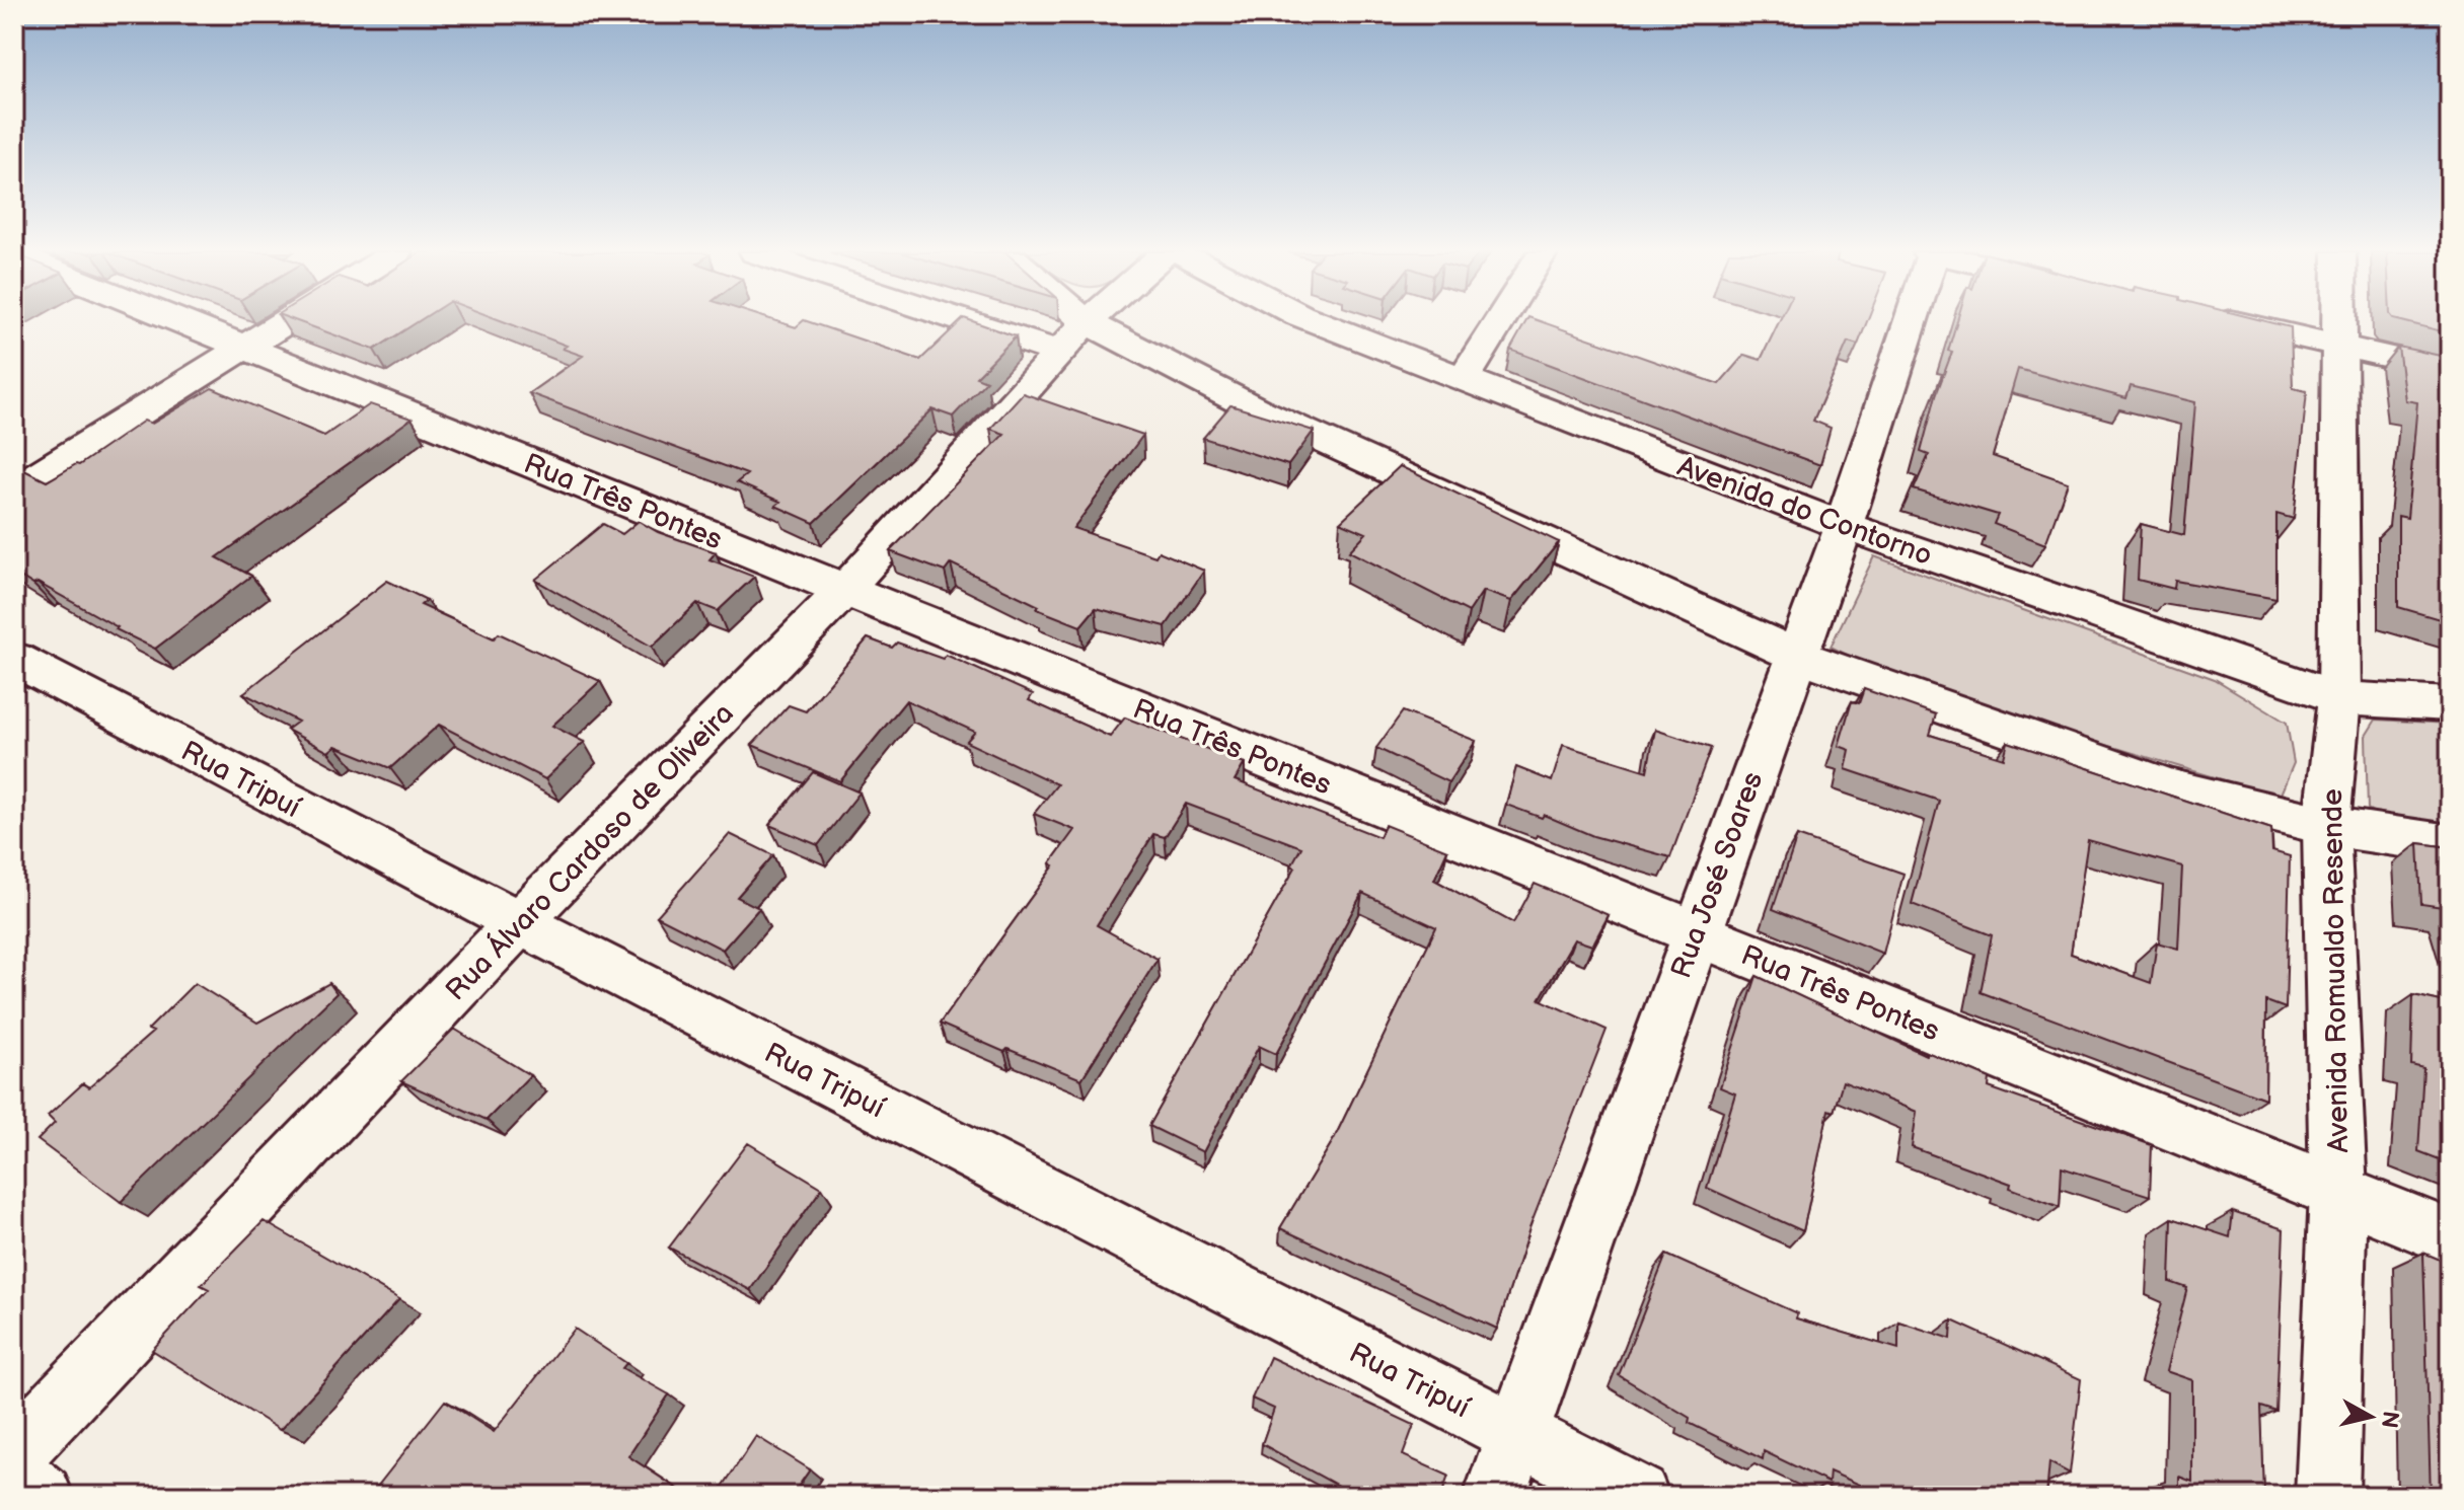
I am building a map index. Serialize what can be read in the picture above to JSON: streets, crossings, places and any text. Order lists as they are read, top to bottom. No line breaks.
{"streets":{"street":["Rua Três Pontes","Avenida do Contorno","Rua Tripuí","Rua Álvaro Cardoso de Oliveira","Rua José Soares","Avenida Romualdo Resende"]},"crossings":[["Rua Três Pontes","Rua Álvaro Cardoso de Oliveira"],["Rua Três Pontes","Rua José Soares"],["Rua Três Pontes","Avenida Romualdo Resende"],["Avenida do Contorno","Rua José Soares"],["Avenida do Contorno","Avenida Romualdo Resende"],["Rua Tripuí","Rua Álvaro Cardoso de Oliveira"],["Rua Tripuí","Rua José Soares"]],"north":"right"}
